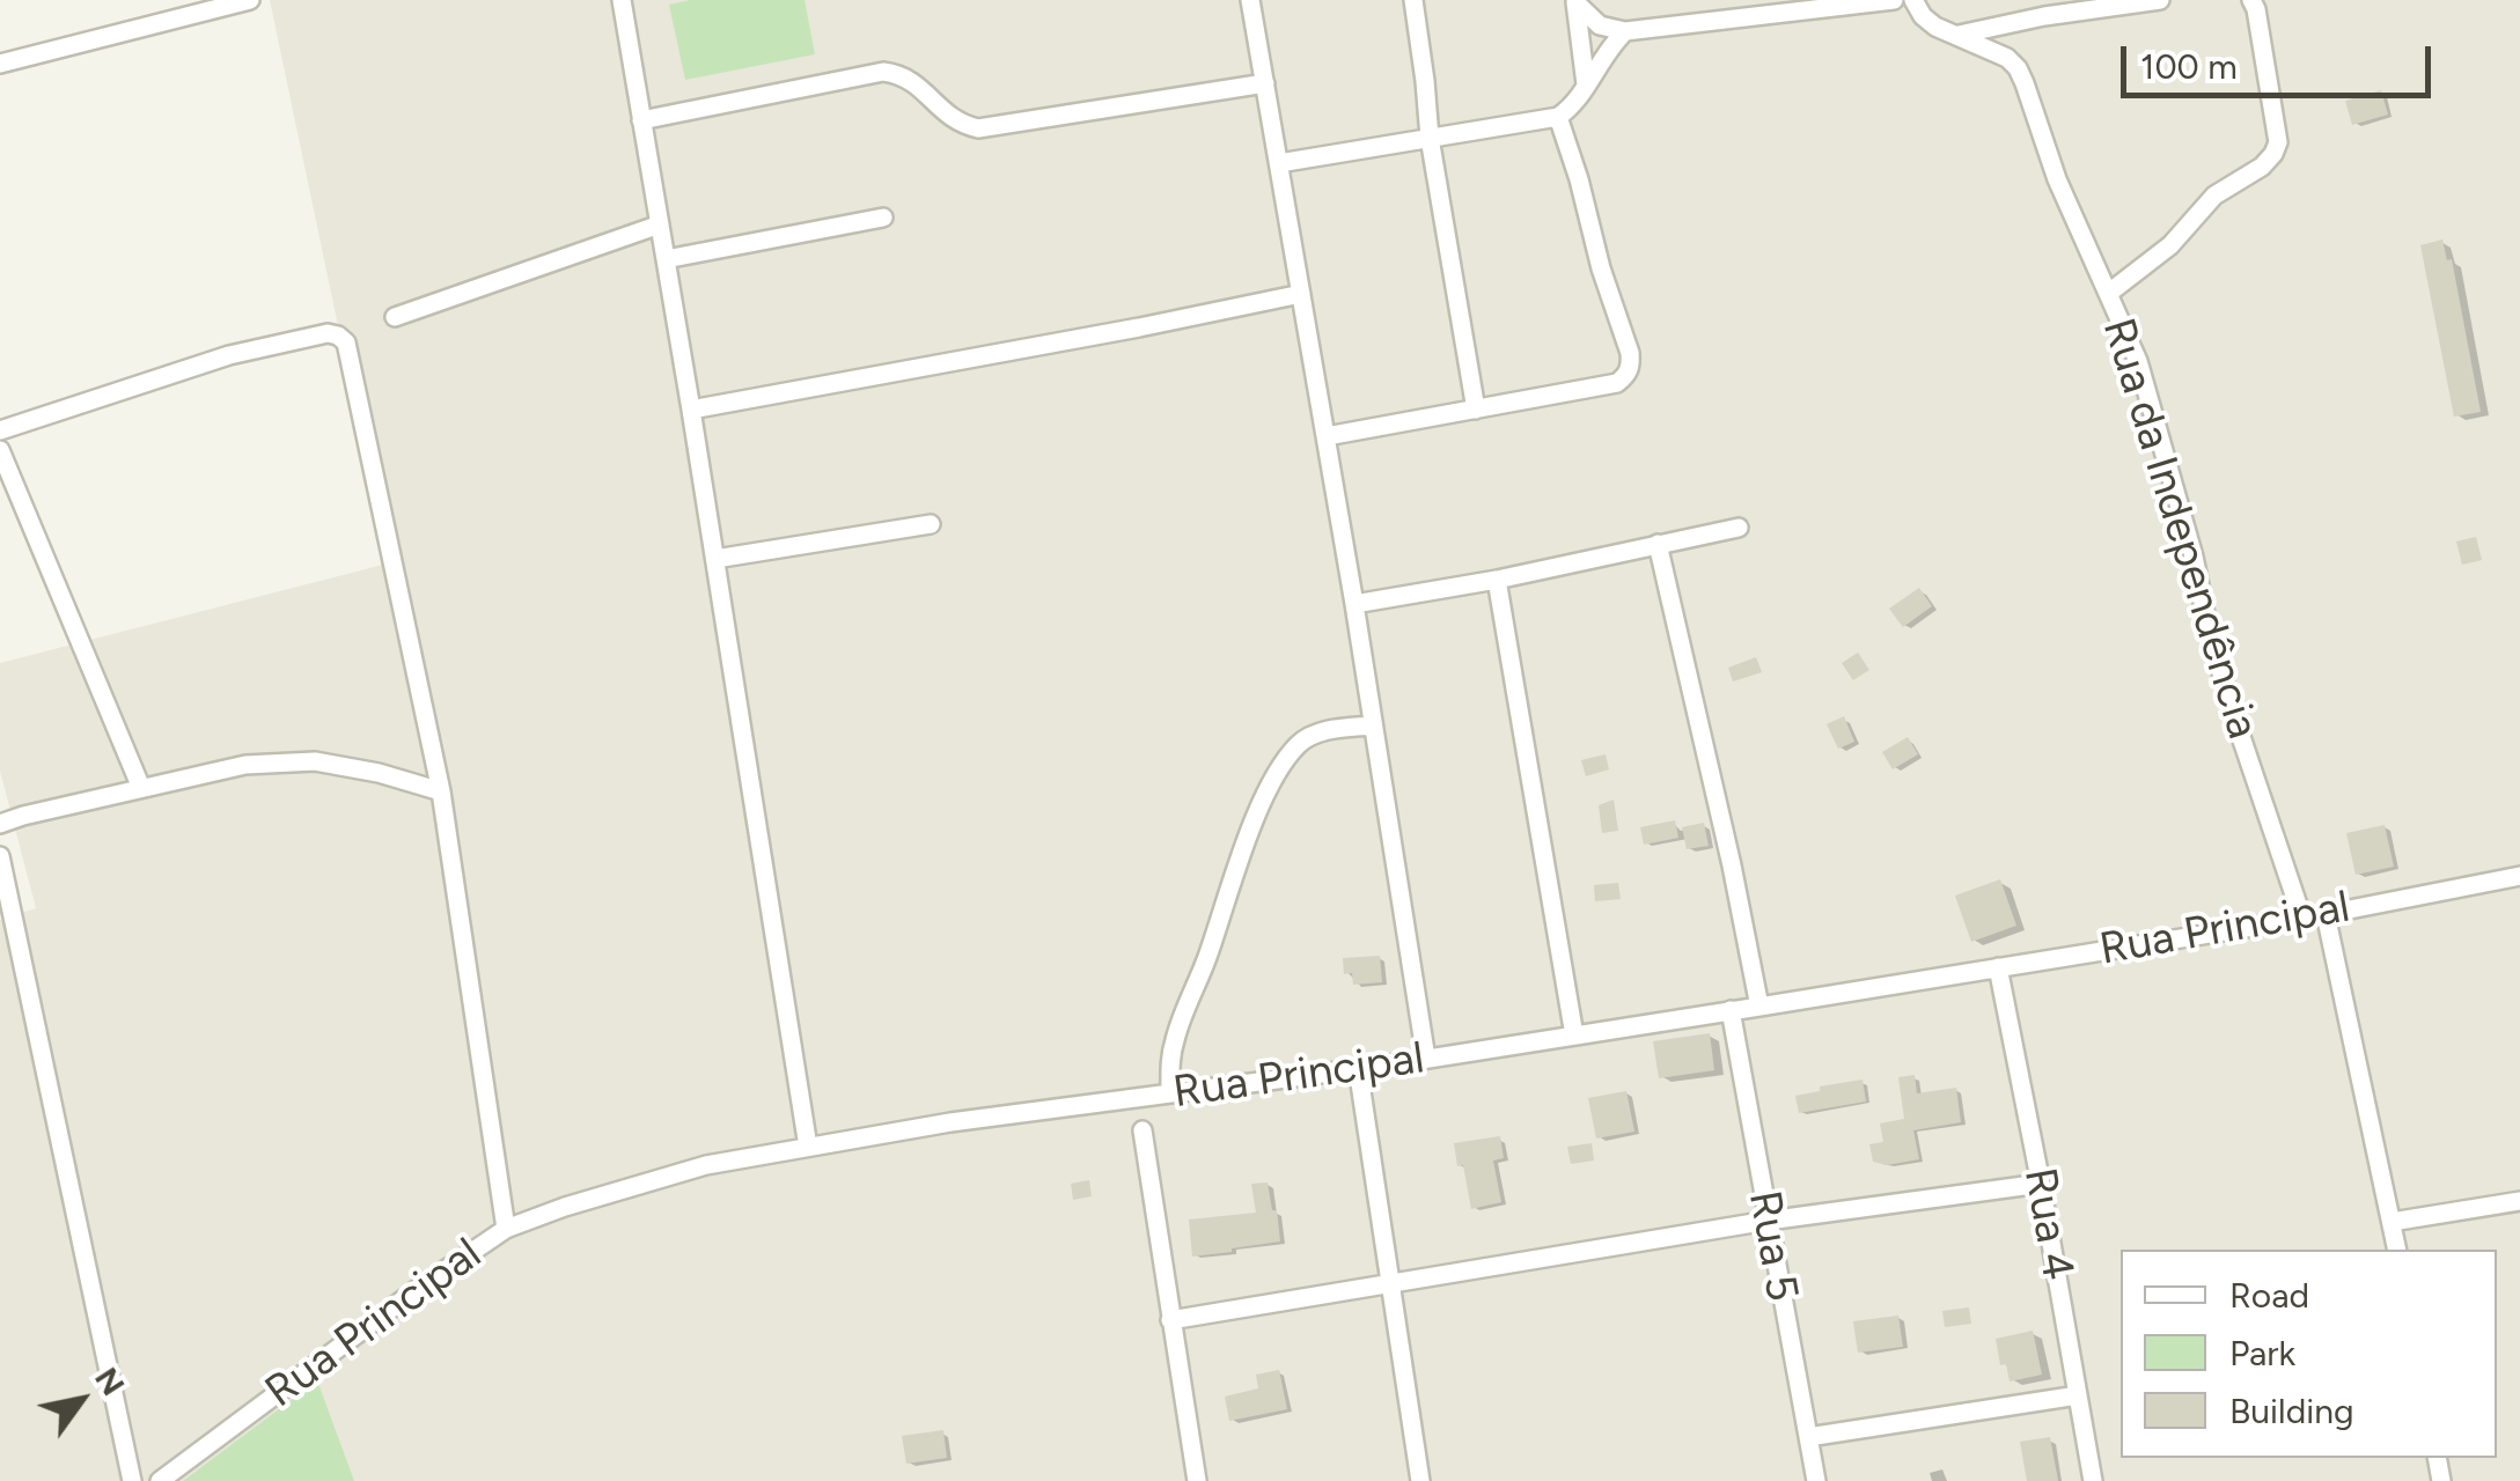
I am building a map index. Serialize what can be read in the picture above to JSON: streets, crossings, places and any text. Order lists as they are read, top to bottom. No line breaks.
{"streets":{"street":["Rua da Independência","Rua Principal","Rua 4","Rua 5"]},"crossings":[["Rua da Independência","Rua Principal"],["Rua Principal","Rua 4"],["Rua Principal","Rua 5"]],"legend":["Road","Park","Building"],"scale_bar":"100 m","north":"top right"}
